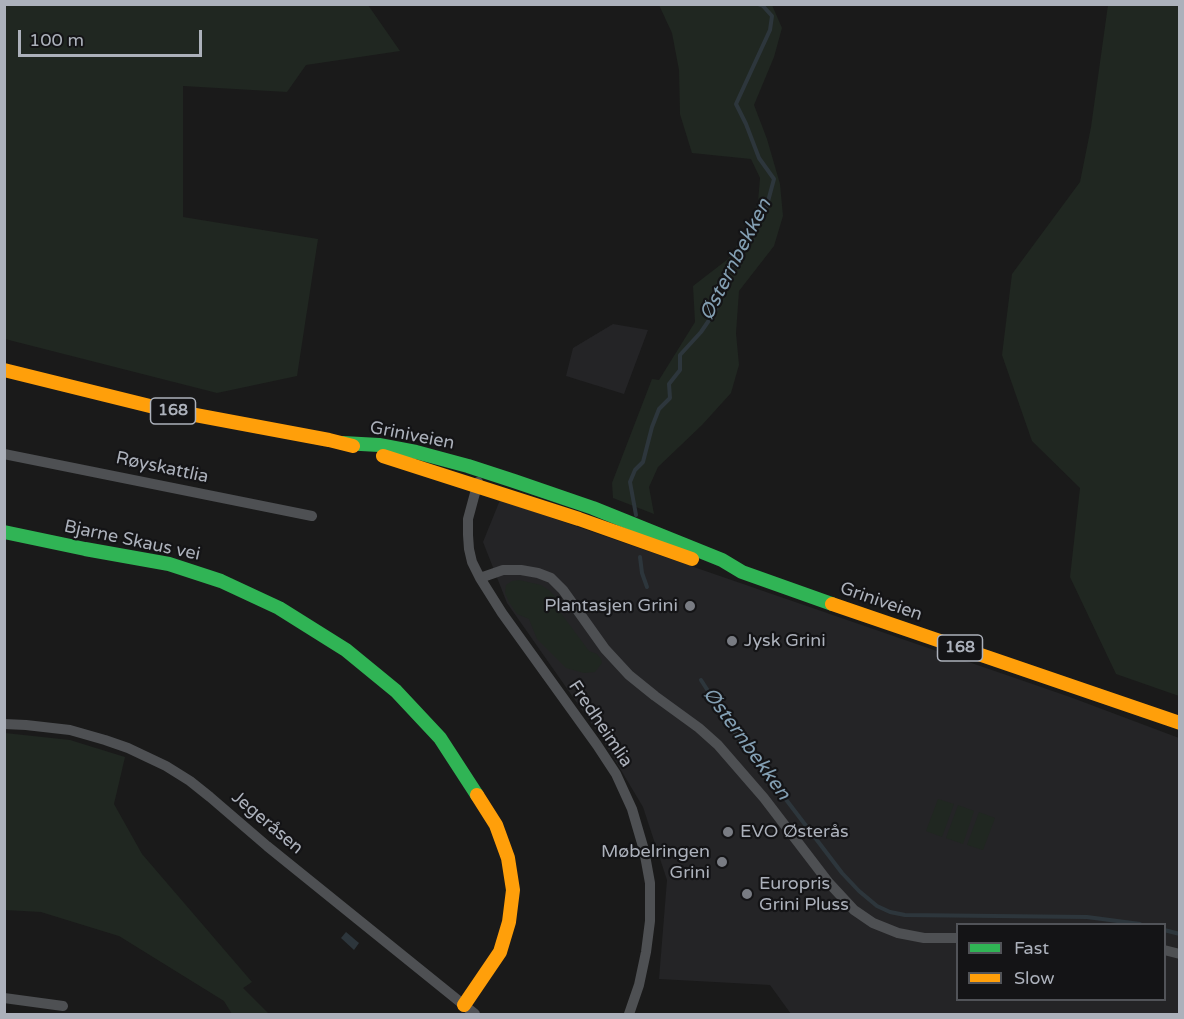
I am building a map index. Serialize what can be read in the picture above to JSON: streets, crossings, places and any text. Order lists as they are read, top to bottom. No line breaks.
{"streets":{"main road":["168","Griniveien","Bjarne Skaus vei"],"street":["Røyskattlia","Fredheimlia","Jegeråsen"]},"crossings":[["Griniveien","Fredheimlia"],["Bjarne Skaus vei","Jegeråsen"]],"water":["Østernbekken"],"places":["Plantasjen Grini","Jysk Grini","EVO Østerås","Møbelringen Grini","Europris Grini Pluss"],"legend":["Fast","Slow"],"scale_bar":"100 m"}
